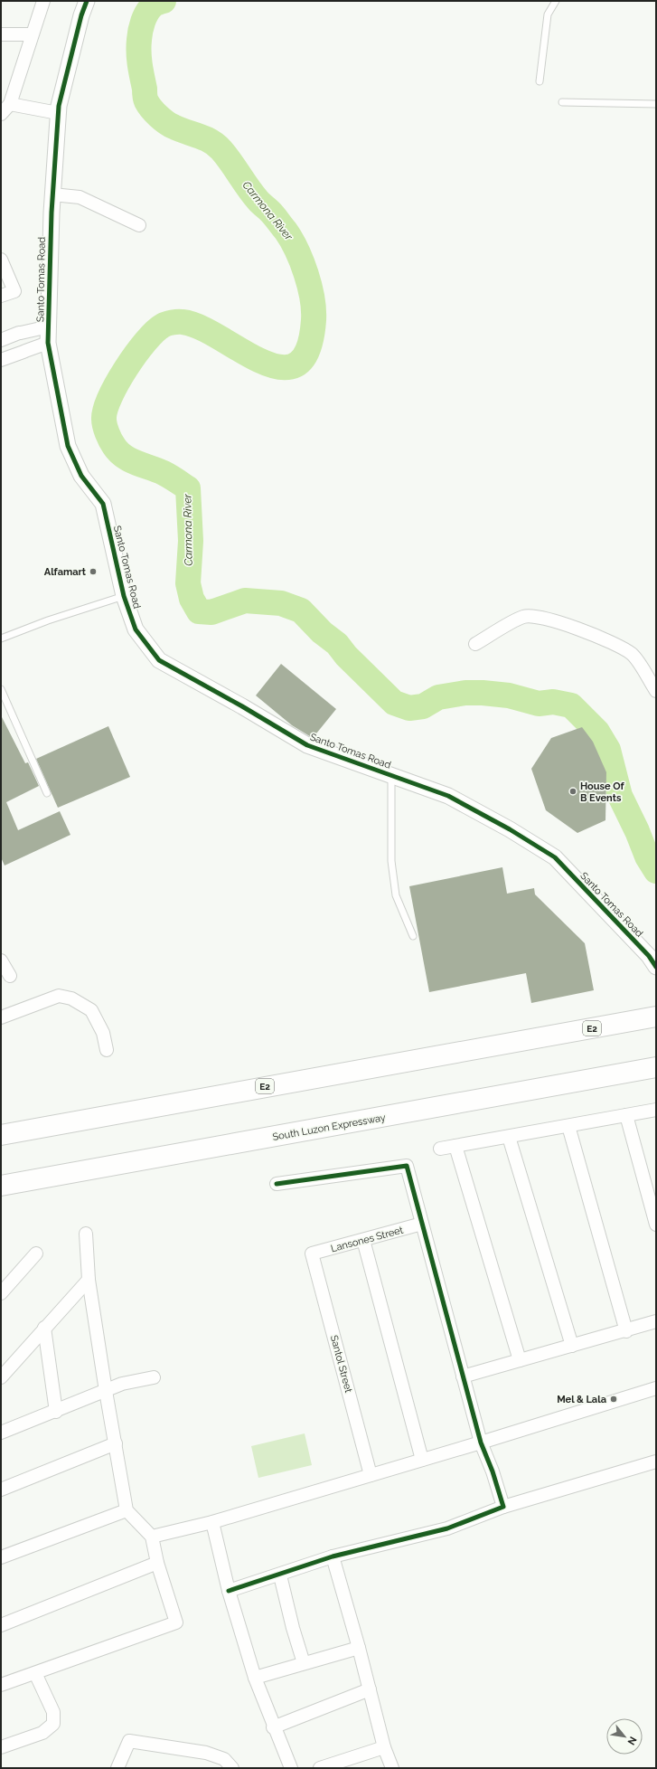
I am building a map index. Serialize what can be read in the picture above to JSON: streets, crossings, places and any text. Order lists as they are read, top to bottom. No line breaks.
{"streets":{"highway":["E2","South Luzon Expressway"],"street":["Santo Tomas Road","Lansones Street","Santol Street"]},"crossings":[["Lansones Street","Santol Street"]],"water":["Carmona River"],"places":["Alfamart","House Of B Events","Mel & Lala"],"north":"bottom right"}
